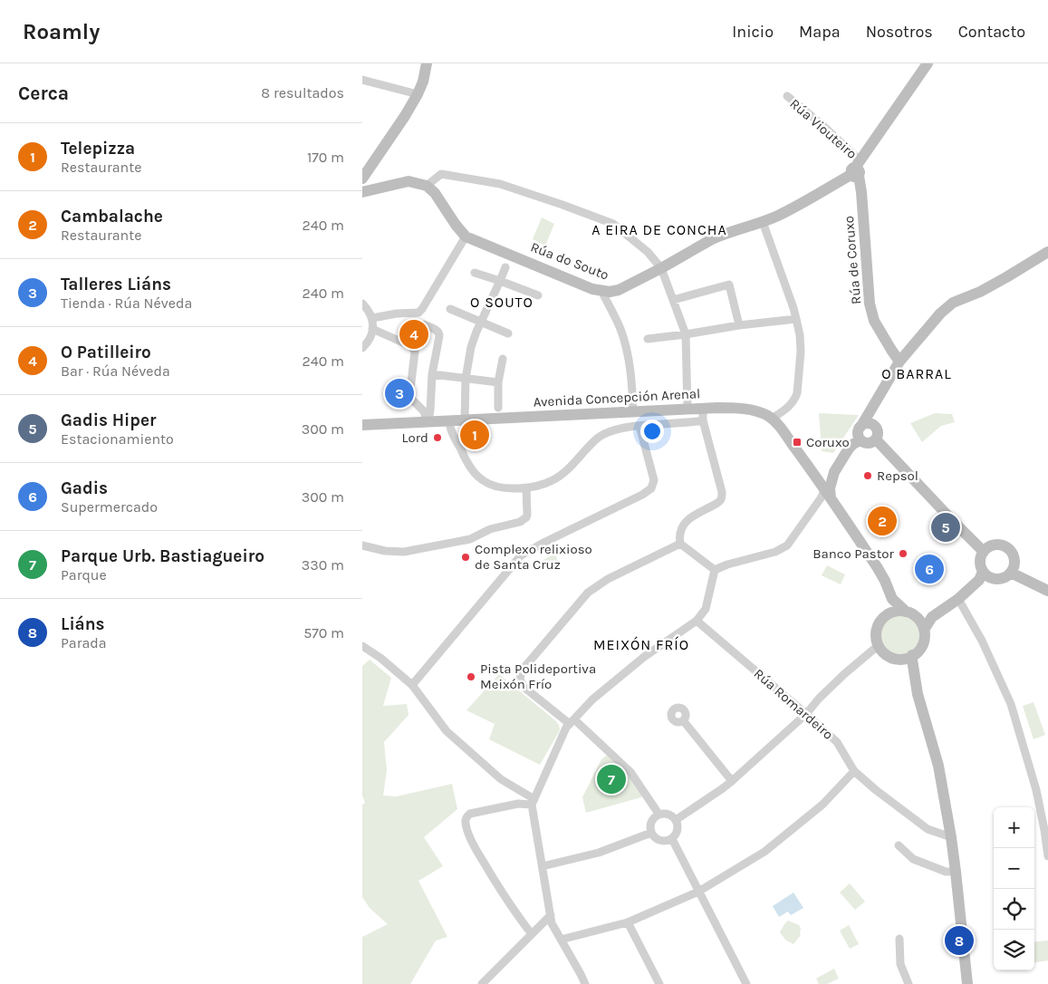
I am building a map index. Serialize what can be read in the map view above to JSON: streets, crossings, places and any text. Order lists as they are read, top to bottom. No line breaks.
{"streets":{"street":["Rúa Viouteiro","Rúa de Coruxo","Rúa do Souto","Avenida Concepción Arenal","Rúa Romardeiro"]},"crossings":[["Rúa Viouteiro","Rúa de Coruxo"],["Rúa Viouteiro","Rúa do Souto"],["Rúa de Coruxo","Rúa do Souto"]],"districts":["A EIRA DE CONCHA","O SOUTO","O BARRAL","MEIXÓN FRÍO"],"places":{"other":["Lord","Repsol","Banco Pastor","Complexo relixioso de Santa Cruz","Pista Polideportiva Meixón Frío"],"transit":["Coruxo"]},"page":{"header":"Roamly","nav":["Inicio","Mapa","Nosotros","Contacto"],"heading":["Cerca","8 resultados"],"list":[{"mark":"1","name":"Telepizza","note":"Restaurante","value":"170 m"},{"mark":"2","name":"Cambalache","note":"Restaurante","value":"240 m"},{"mark":"3","name":"Talleres Liáns","note":"Tienda · Rúa Néveda","value":"240 m"},{"mark":"4","name":"O Patilleiro","note":"Bar · Rúa Néveda","value":"240 m"},{"mark":"5","name":"Gadis Hiper","note":"Estacionamiento","value":"300 m"},{"mark":"6","name":"Gadis","note":"Supermercado","value":"300 m"},{"mark":"7","name":"Parque Urb. Bastiagueiro","note":"Parque","value":"330 m"},{"mark":"8","name":"Liáns","note":"Parada","value":"570 m"}],"pins":["4","3","1","2","5","6","7","8"],"map_buttons":["+","−"]}}
